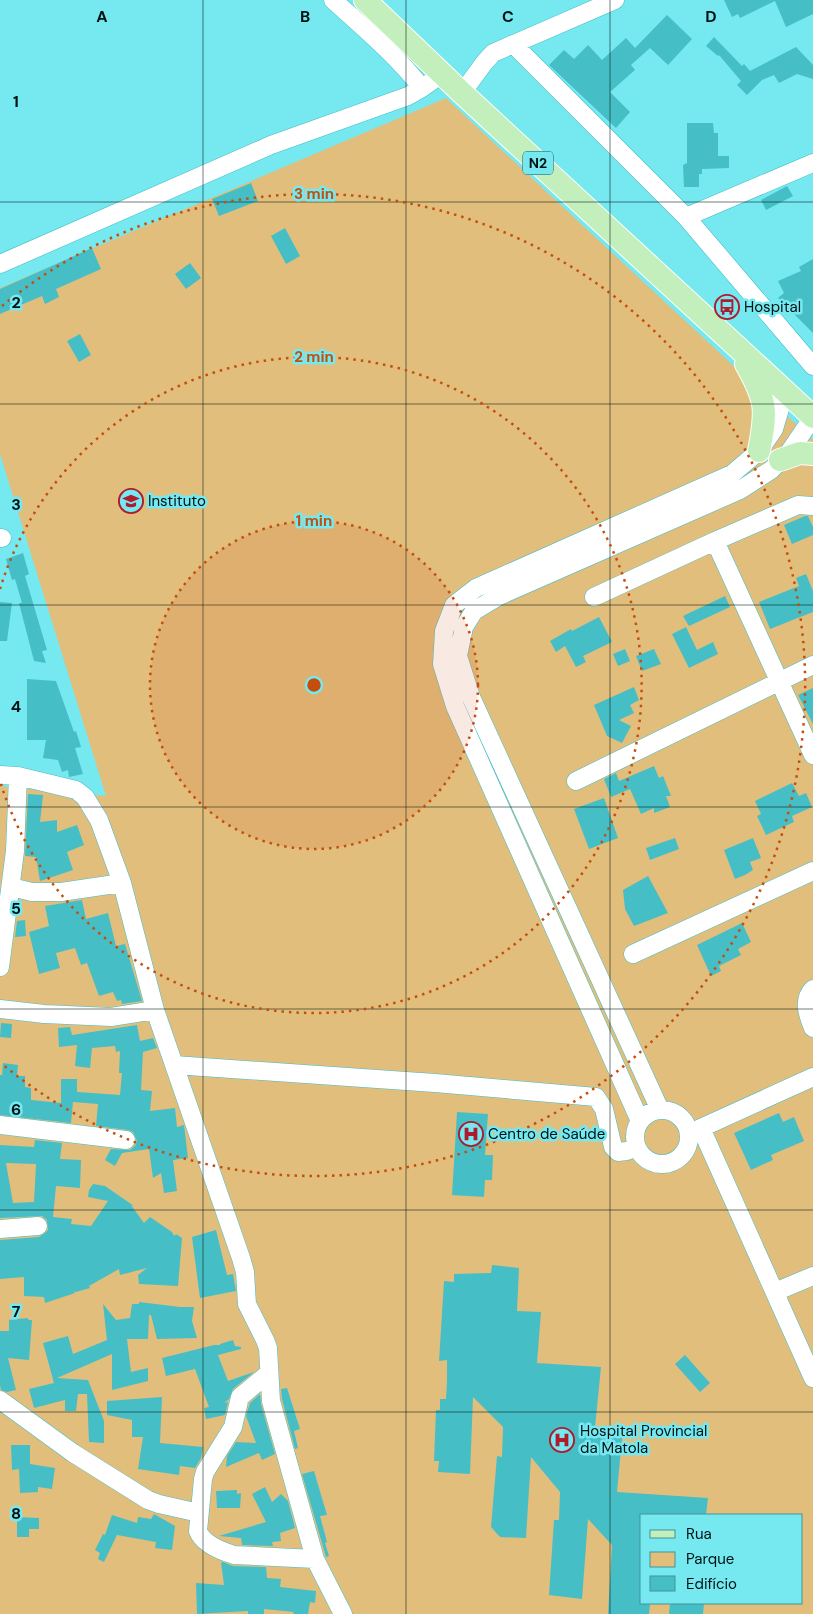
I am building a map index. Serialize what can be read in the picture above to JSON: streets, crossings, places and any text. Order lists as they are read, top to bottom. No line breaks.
{"streets":{"main road":["N2"]},"places":{"bus stop":["Hospital"],"school or university":["Instituto"],"hospital":["Centro de Saúde","Hospital Provincial da Matola"]},"legend":["Rua","Parque","Edifício"],"grid":{"columns":["A","B","C","D"],"rows":["1","2","3","4","5","6","7","8"]},"rings":["3 min","2 min","1 min"]}
